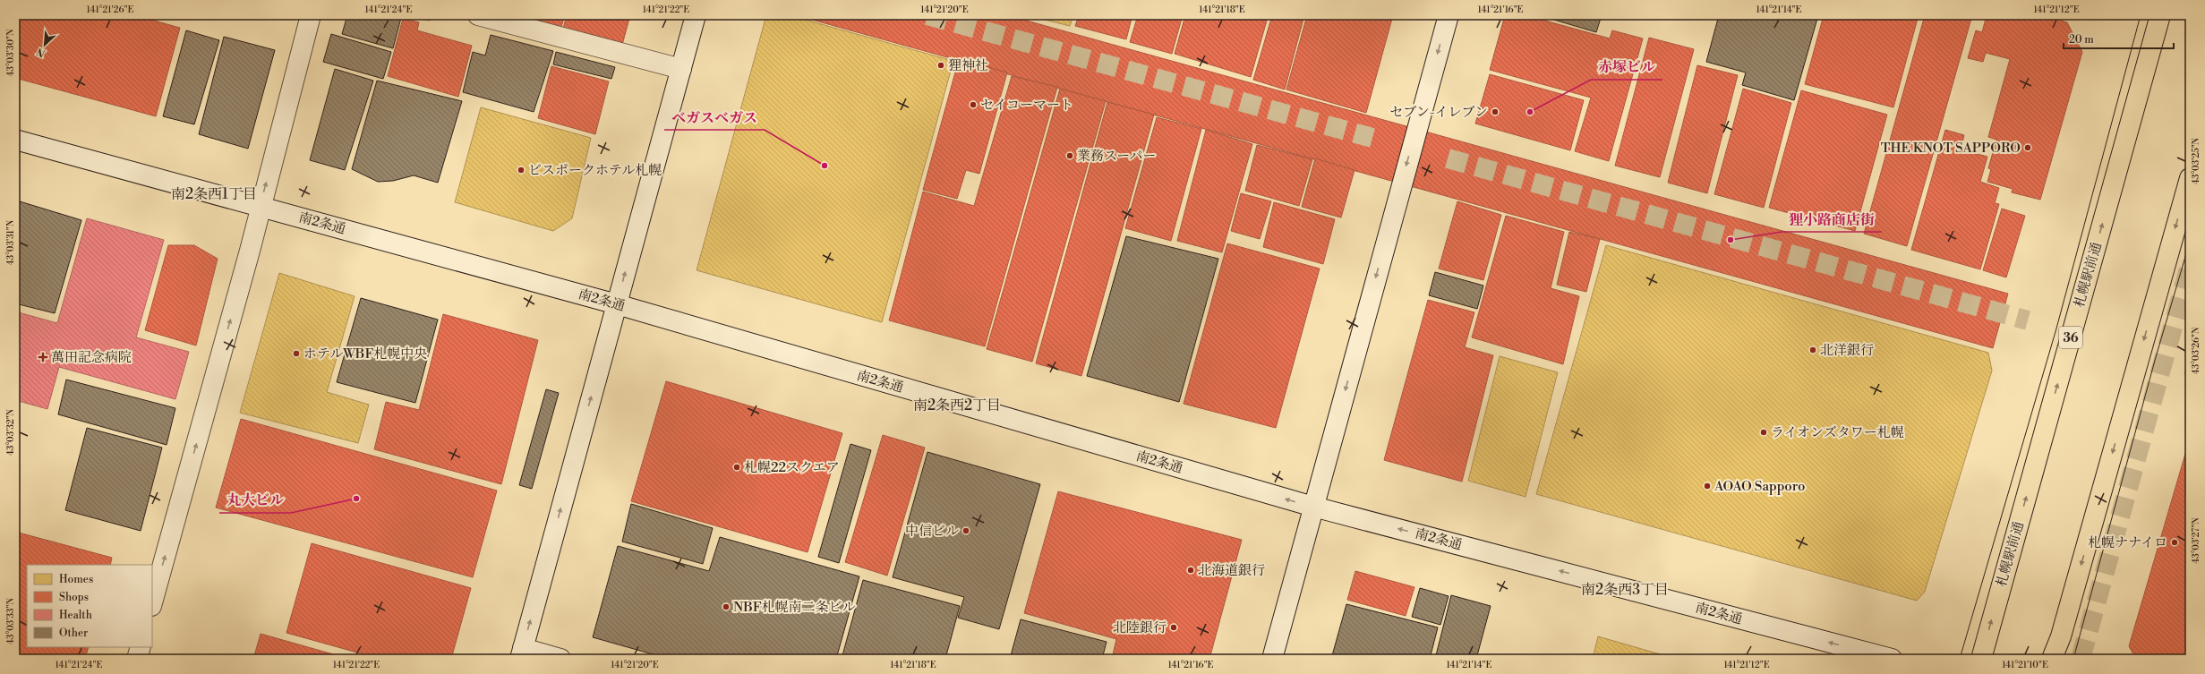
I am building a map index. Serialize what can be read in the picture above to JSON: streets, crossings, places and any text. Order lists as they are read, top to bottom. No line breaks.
{"streets":{"highway":["札幌駅前通","36"],"street":["南2条通"]},"one_way":["南2条通"],"districts":["南2条西1丁目","南2条西2丁目","南2条西3丁目"],"places":{"other":["狸神社","セイコーマート","セブン-イレブン","赤塚ビル","THE KNOT SAPPORO","業務スーパー","ベガスベガス","ビスポークホテル札幌","狸小路商店街","北洋銀行","ホテルWBF札幌中央","ライオンズタワー札幌","札幌22スクエア","AOAO Sapporo","丸大ビル","中信ビル","札幌ナナイロ","北海道銀行","NBF札幌南二条ビル","北陸銀行"],"health":["萬田記念病院"]},"legend":["Homes","Shops","Health","Other"],"scale_bar":"20 m","north":"bottom left","coordinates":["141°21'26\"E","141°21'24\"E","141°21'22\"E","141°21'20\"E","141°21'18\"E","141°21'16\"E","141°21'14\"E","141°21'12\"E","43°03'30\"N","43°03'25\"N","43°03'31\"N","43°03'26\"N","43°03'32\"N","43°03'27\"N","43°03'33\"N","141°21'10\"E"]}
